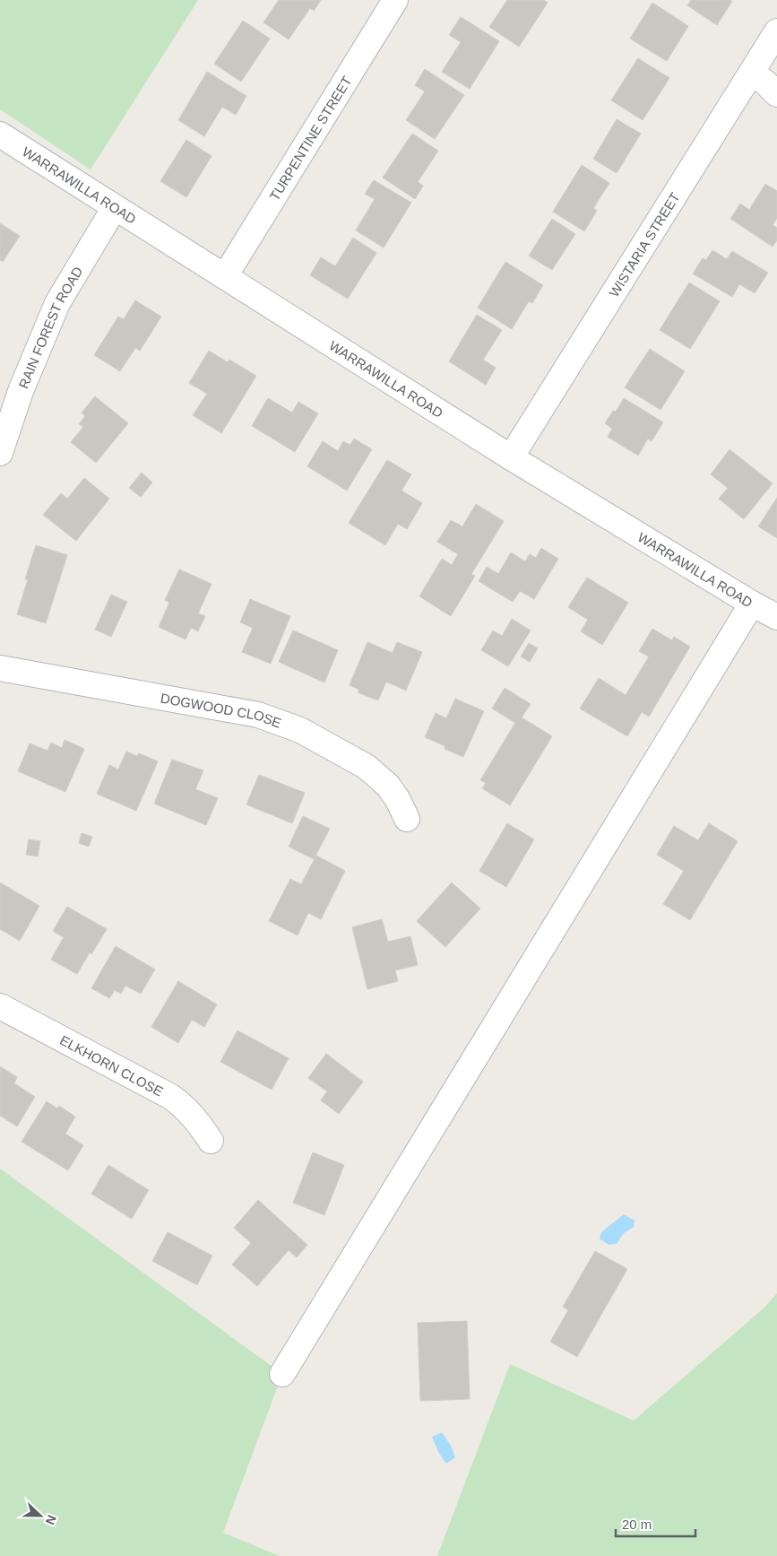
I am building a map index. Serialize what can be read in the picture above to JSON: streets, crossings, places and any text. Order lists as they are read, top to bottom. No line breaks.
{"streets":{"street":["TURPENTINE STREET","WARRAWILLA ROAD","WISTARIA STREET","RAIN FOREST ROAD","DOGWOOD CLOSE","ELKHORN CLOSE"]},"crossings":[["TURPENTINE STREET","WARRAWILLA ROAD"],["WARRAWILLA ROAD","WISTARIA STREET"],["WARRAWILLA ROAD","RAIN FOREST ROAD"]],"scale_bar":"20 m","north":"right"}
